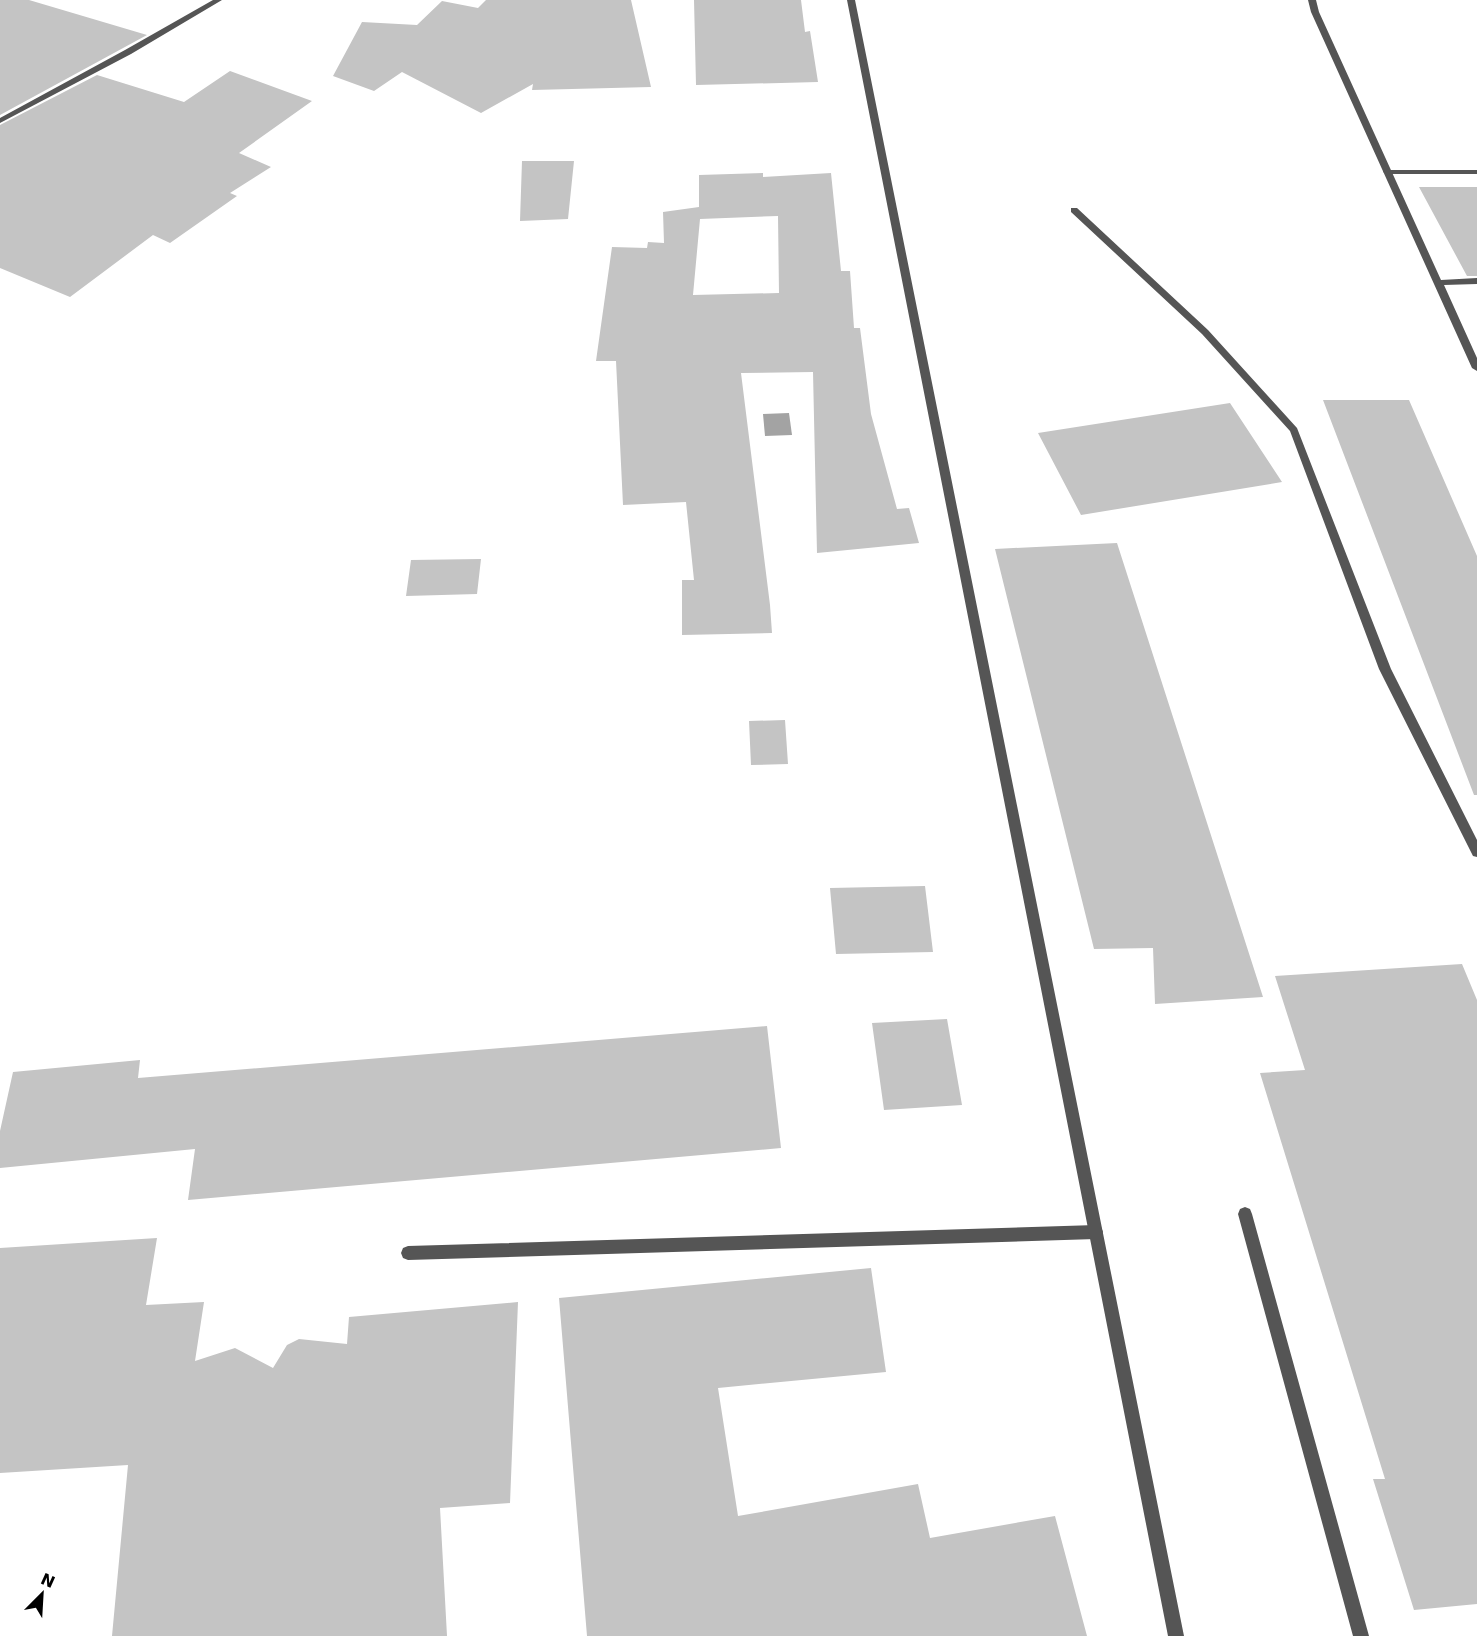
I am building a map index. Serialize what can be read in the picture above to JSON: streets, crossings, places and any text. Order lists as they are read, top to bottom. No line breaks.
{"north":"top right"}
